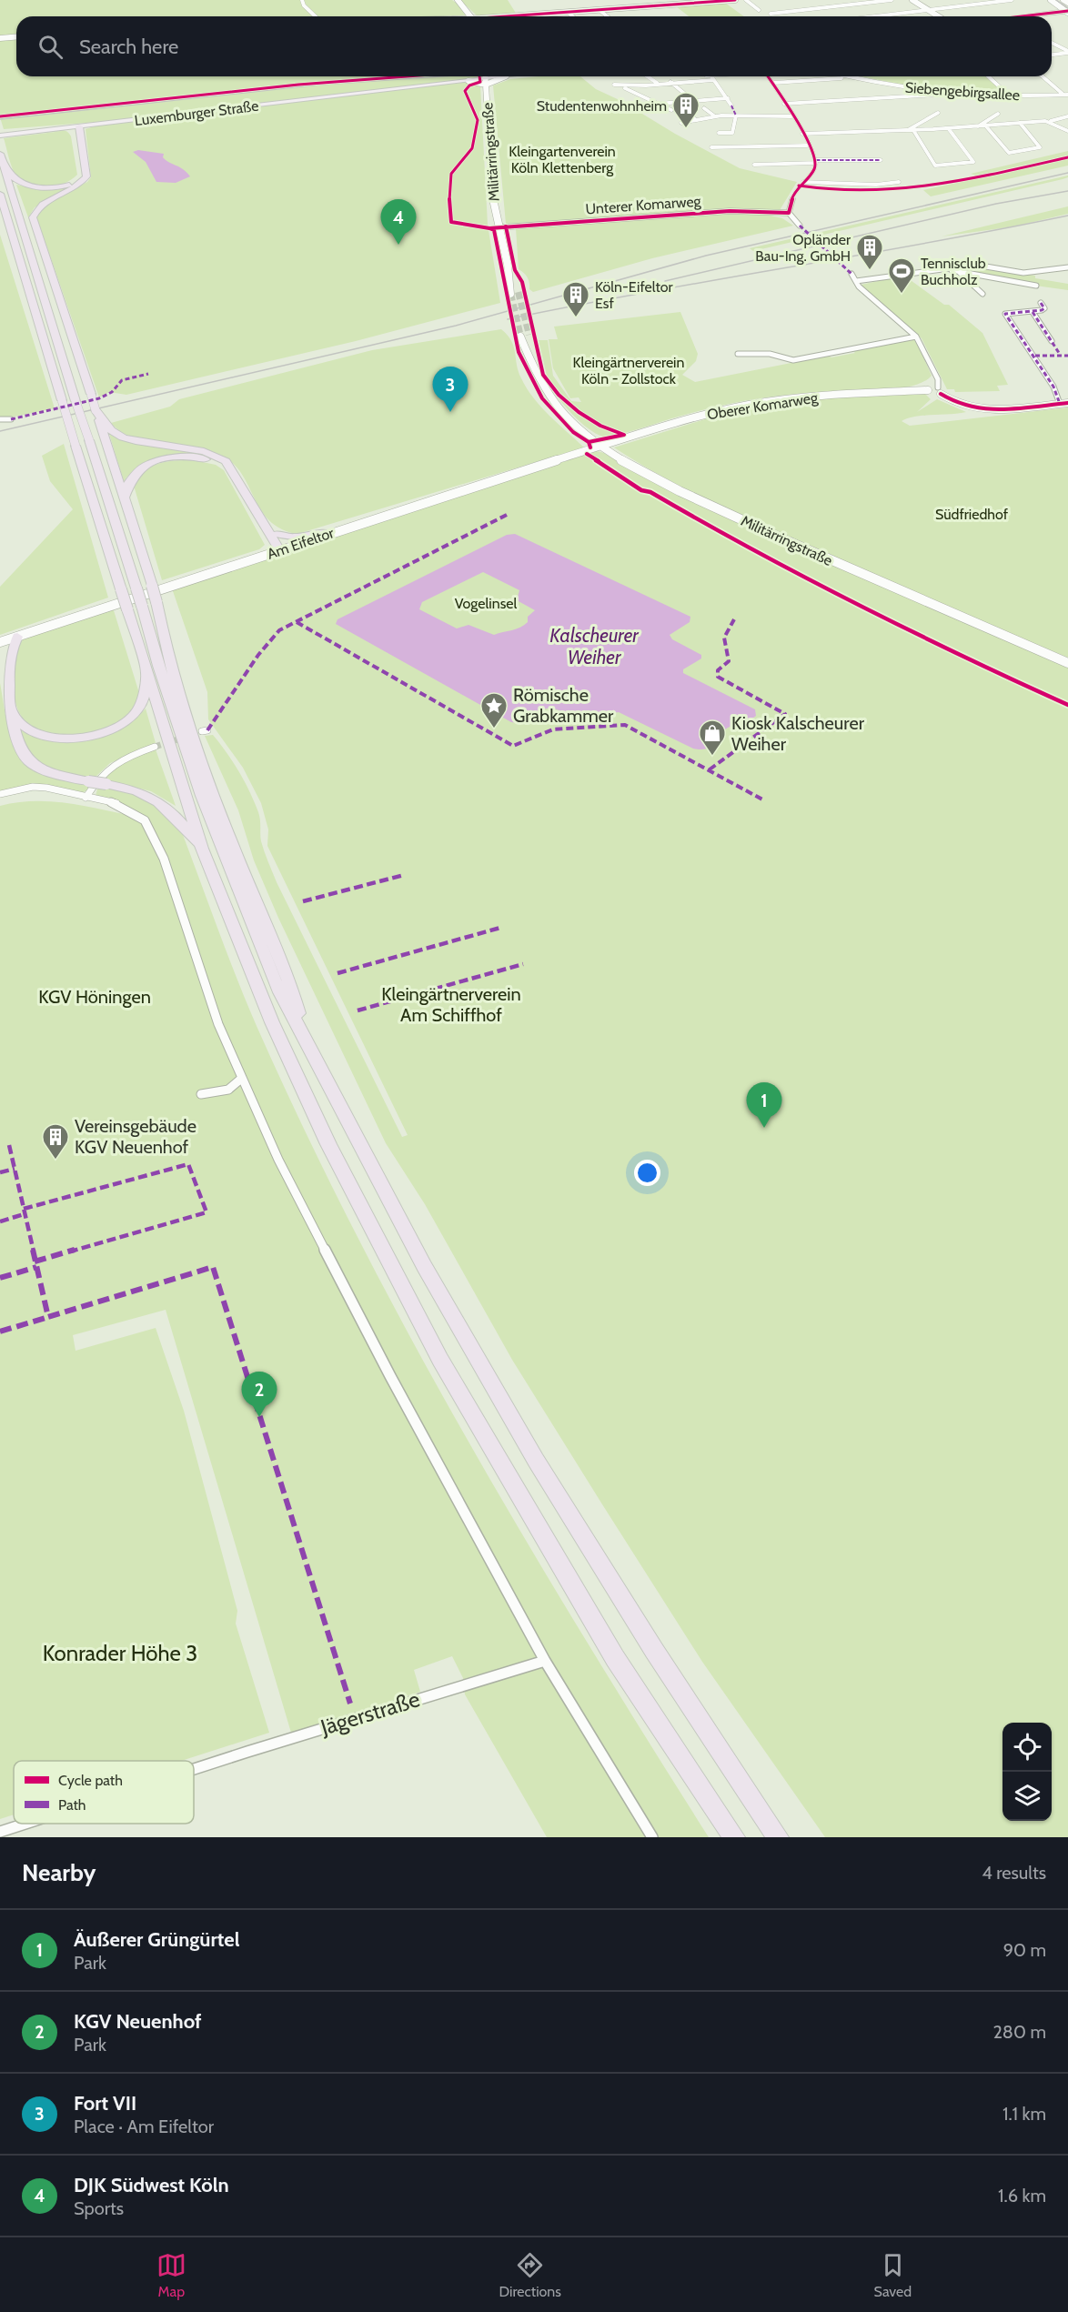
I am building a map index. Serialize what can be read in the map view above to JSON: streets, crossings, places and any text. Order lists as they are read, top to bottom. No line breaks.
{"streets":{"main road":["Luxemburger Straße","Militärringstraße","Oberer Komarweg","Am Eifeltor"],"street":["Siebengebirgsallee","Unterer Komarweg","Jägerstraße"]},"crossings":[["Luxemburger Straße","Militärringstraße"],["Militärringstraße","Unterer Komarweg"],["Militärringstraße","Oberer Komarweg"],["Militärringstraße","Am Eifeltor"],["Oberer Komarweg","Am Eifeltor"]],"water":["Kalscheurer Weiher"],"parks":["Kleingartenverein Köln Klettenberg","Kleingärtnerverein Köln - Zollstock","Südfriedhof","Vogelinsel","Kleingärtnerverein Am Schiffhof","KGV Höningen","Konrader Höhe 3"],"places":{"building":["Studentenwohnheim","Opländer Bau-Ing. GmbH","Köln-Eifeltor Esf","Vereinsgebäude KGV Neuenhof"],"sports":["Tennisclub Buchholz"],"place":["Römische Grabkammer"],"shop":["Kiosk Kalscheurer Weiher"]},"legend":["Cycle path","Path"],"page":{"search":"Search here","pins":["4","3","1","2"],"heading":["Nearby","4 results"],"list":[{"mark":"1","name":"Äußerer Grüngürtel","note":"Park","value":"90 m"},{"mark":"2","name":"KGV Neuenhof","note":"Park","value":"280 m"},{"mark":"3","name":"Fort VII","note":"Place · Am Eifeltor","value":"1.1 km"},{"mark":"4","name":"DJK Südwest Köln","note":"Sports","value":"1.6 km"}],"nav":["Map","Directions","Saved"]}}
